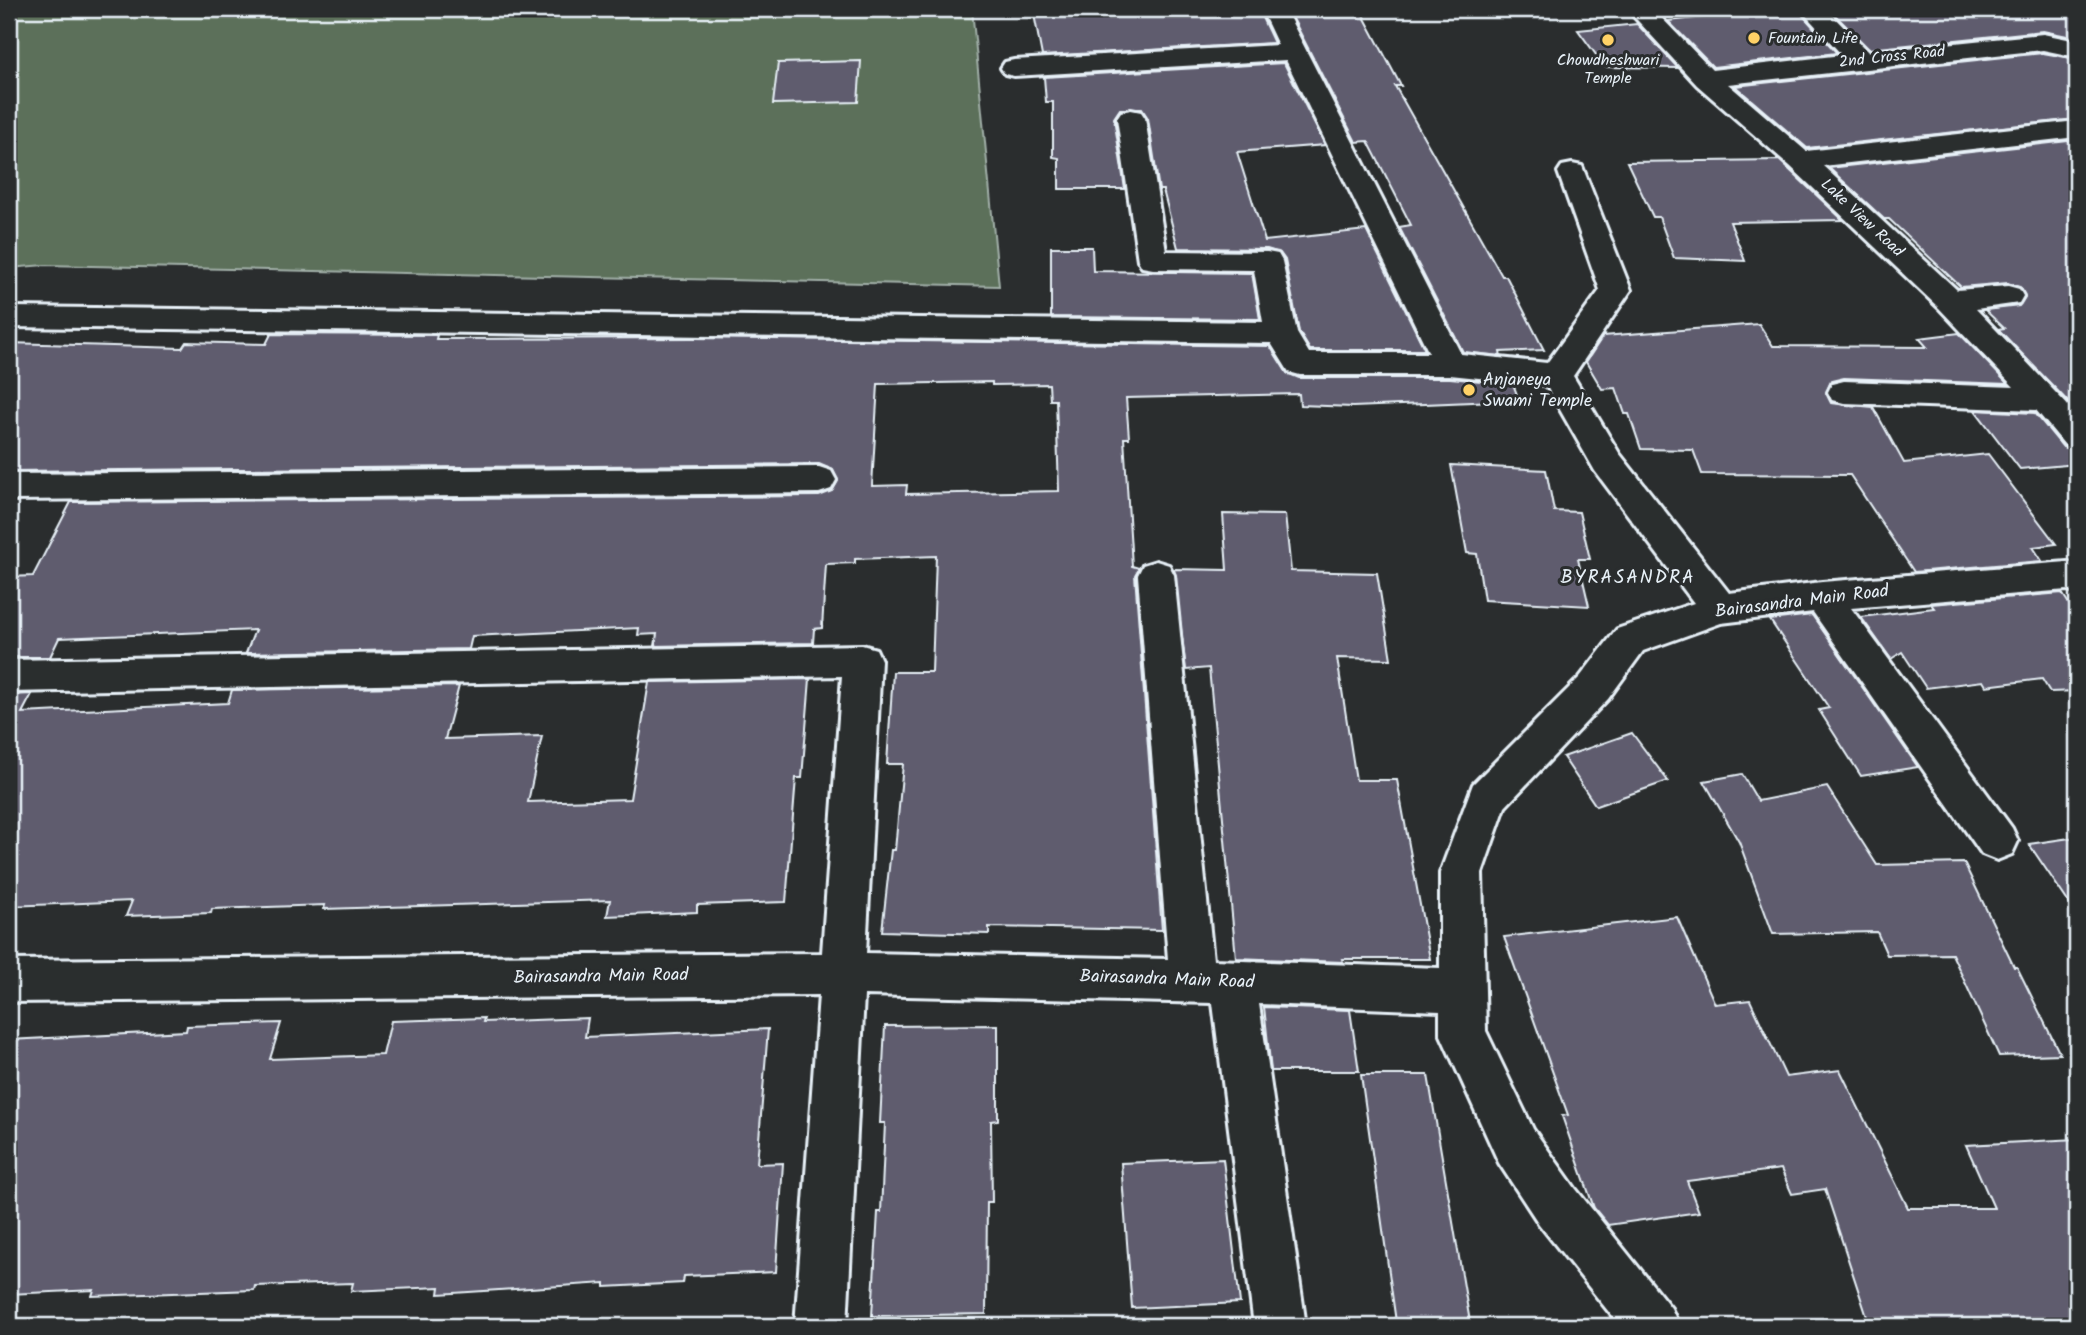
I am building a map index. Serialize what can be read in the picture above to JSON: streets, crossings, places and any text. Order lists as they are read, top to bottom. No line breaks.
{"streets":{"street":["2nd Cross Road","Lake View Road","Bairasandra Main Road"]},"crossings":[["2nd Cross Road","Lake View Road"]],"districts":["BYRASANDRA"],"places":["Fountain Life","Chowdheshwari Temple","Anjaneya Swami Temple"]}
